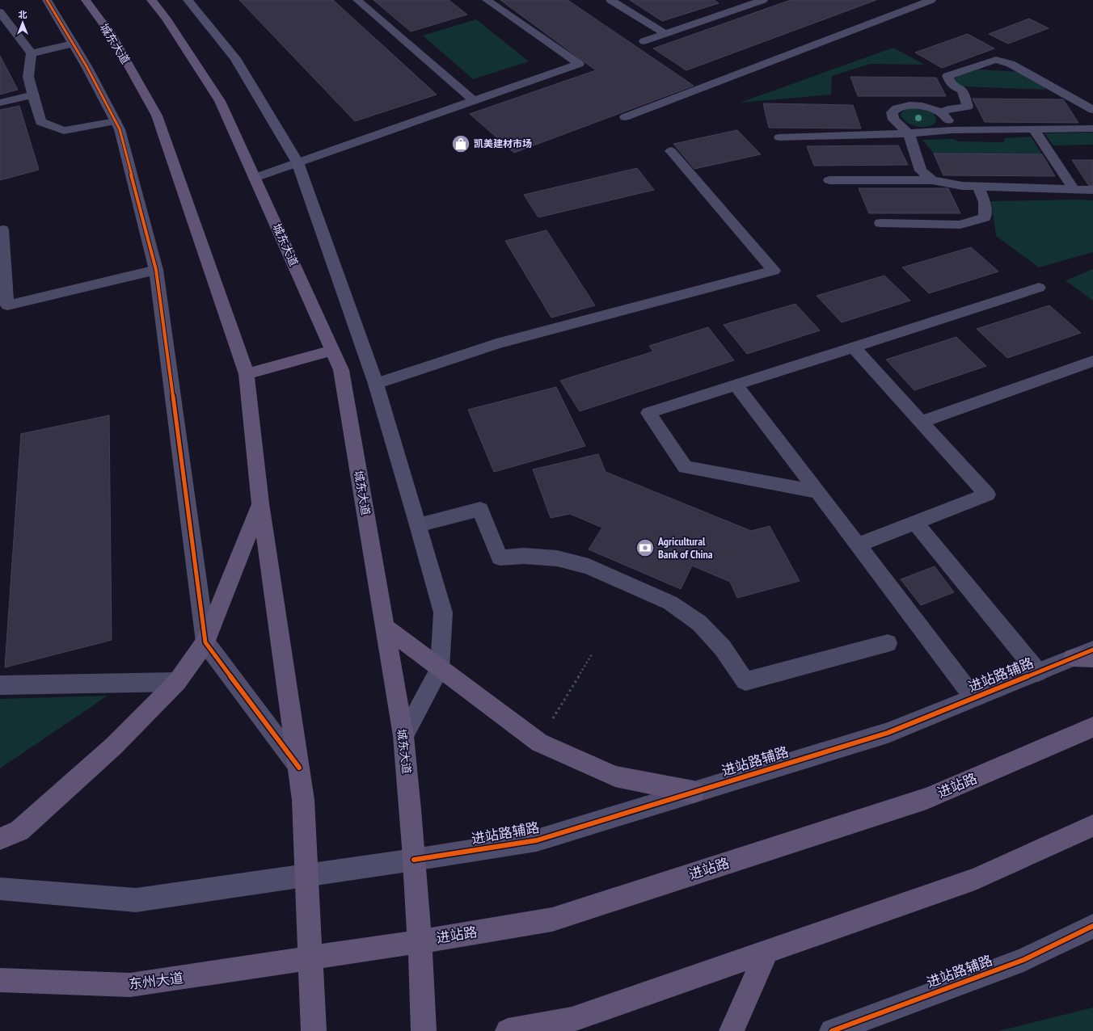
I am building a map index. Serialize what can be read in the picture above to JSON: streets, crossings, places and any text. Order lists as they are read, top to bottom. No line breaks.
{"streets":{"main road":["城东大道","进站路","东州大道"],"street":["进站路辅路"]},"crossings":[["城东大道","进站路辅路"],["城东大道","进站路"],["城东大道","东州大道"],["进站路","东州大道"]],"places":{"shop":["凯美建材市场"],"bank":["Agricultural Bank of China"]},"north":"top"}
